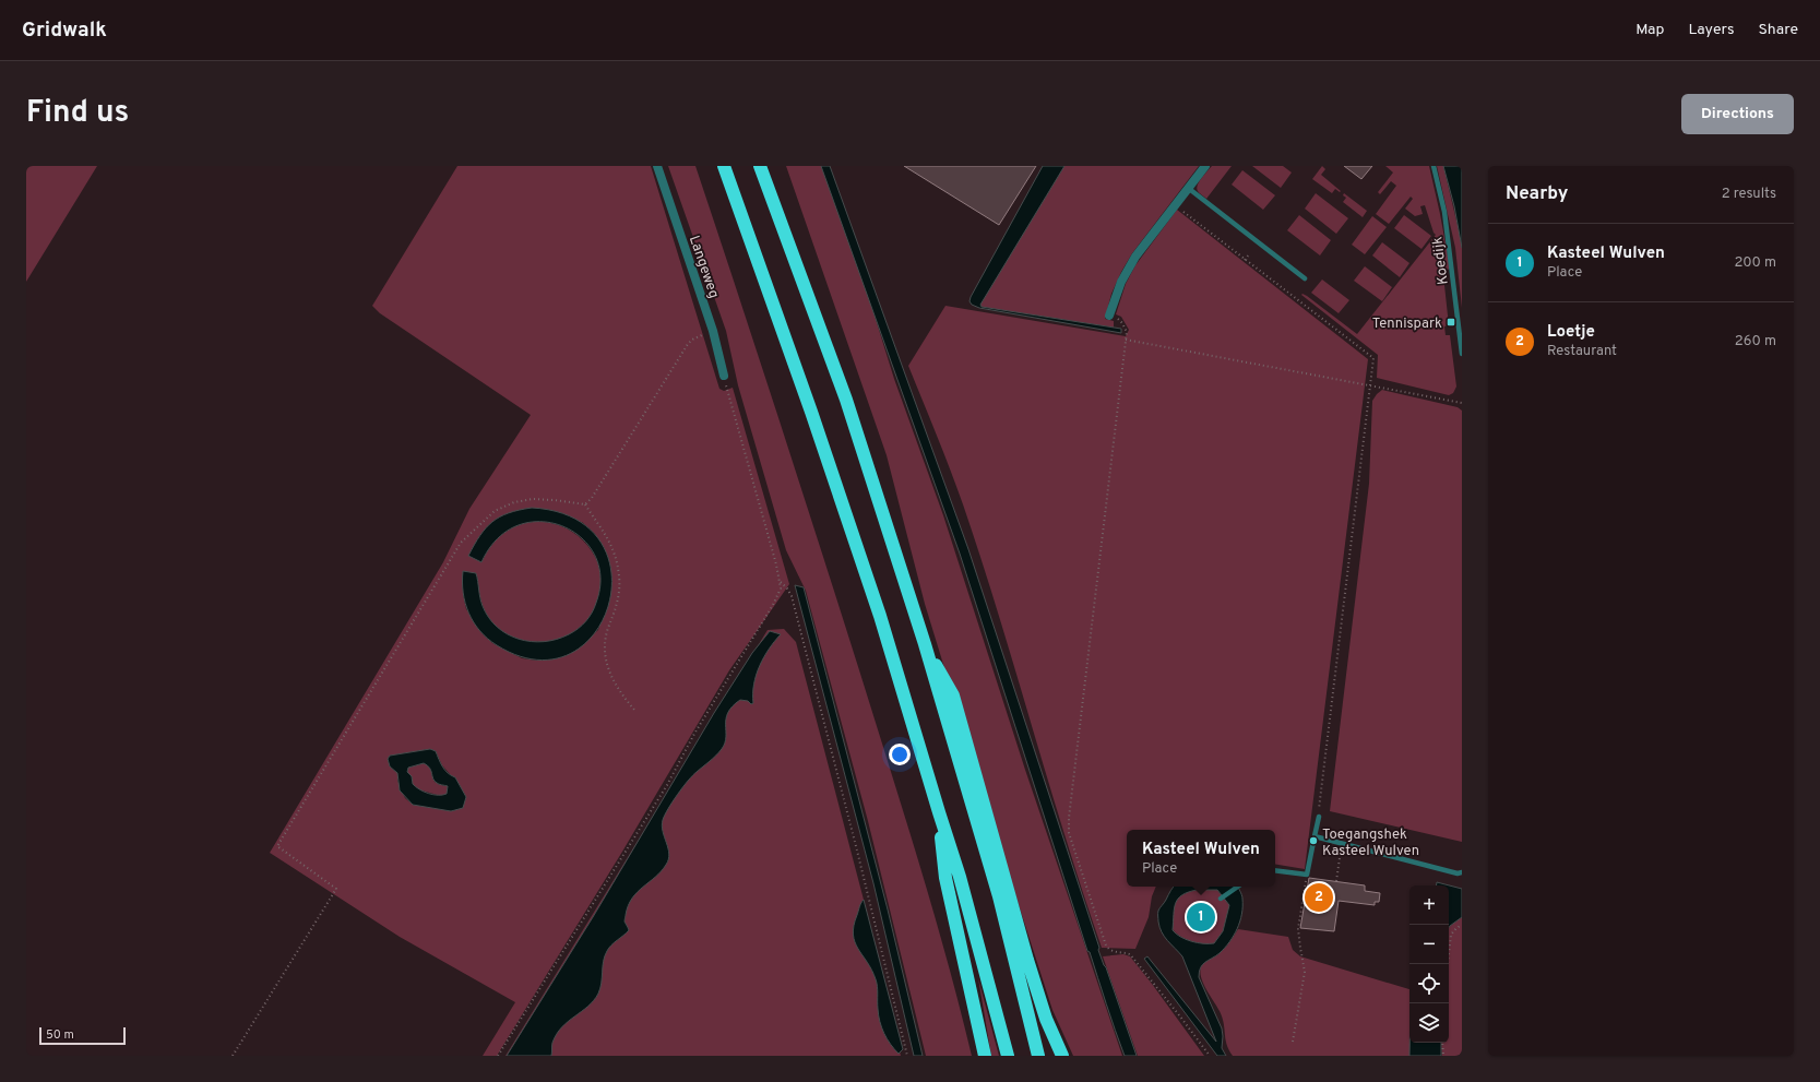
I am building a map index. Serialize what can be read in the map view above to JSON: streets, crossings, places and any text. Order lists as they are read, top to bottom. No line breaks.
{"streets":{"street":["Langeweg"],"lane":["Koedijk"]},"places":{"transit":["Tennispark"],"other":["Toegangshek Kasteel Wulven"]},"scale_bar":"50 m","page":{"header":"Gridwalk","nav":["Map","Layers","Share"],"title":"Find us","buttons":"Directions","heading":["Nearby","2 results"],"list":[{"mark":"1","name":"Kasteel Wulven","note":"Place","value":"200 m"},{"mark":"2","name":"Loetje","note":"Restaurant","value":"260 m"}],"popup":["Kasteel Wulven","Place"],"pins":["2","1"],"map_buttons":["+","−"],"scale":"50 m"}}
